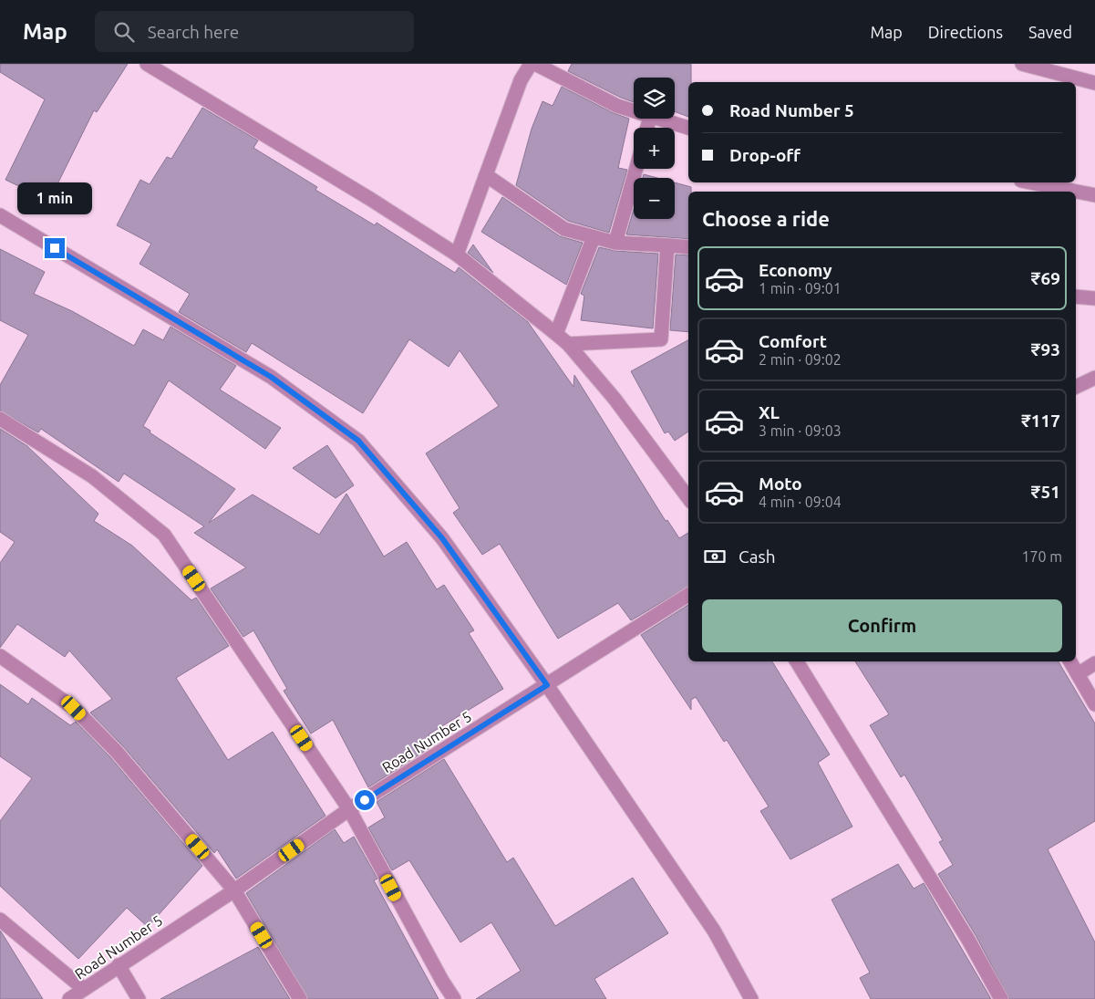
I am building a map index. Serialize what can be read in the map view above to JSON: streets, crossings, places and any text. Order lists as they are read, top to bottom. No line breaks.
{"streets":{"street":["Road Number 5"]},"page":{"header":"Map","search":"Search here","nav":["Map","Directions","Saved"],"map_buttons":["+","−"],"banner":["Road Number 5","Drop-off"],"bubble":"1 min","heading":"Choose a ride","list":[{"name":"Economy","note":"1 min · 09:01","value":"₹69"},{"name":"Comfort","note":"2 min · 09:02","value":"₹93"},{"name":"XL","note":"3 min · 09:03","value":"₹117"},{"name":"Moto","note":"4 min · 09:04","value":"₹51"}],"pay":["Cash","170 m"],"buttons":"Confirm"}}
